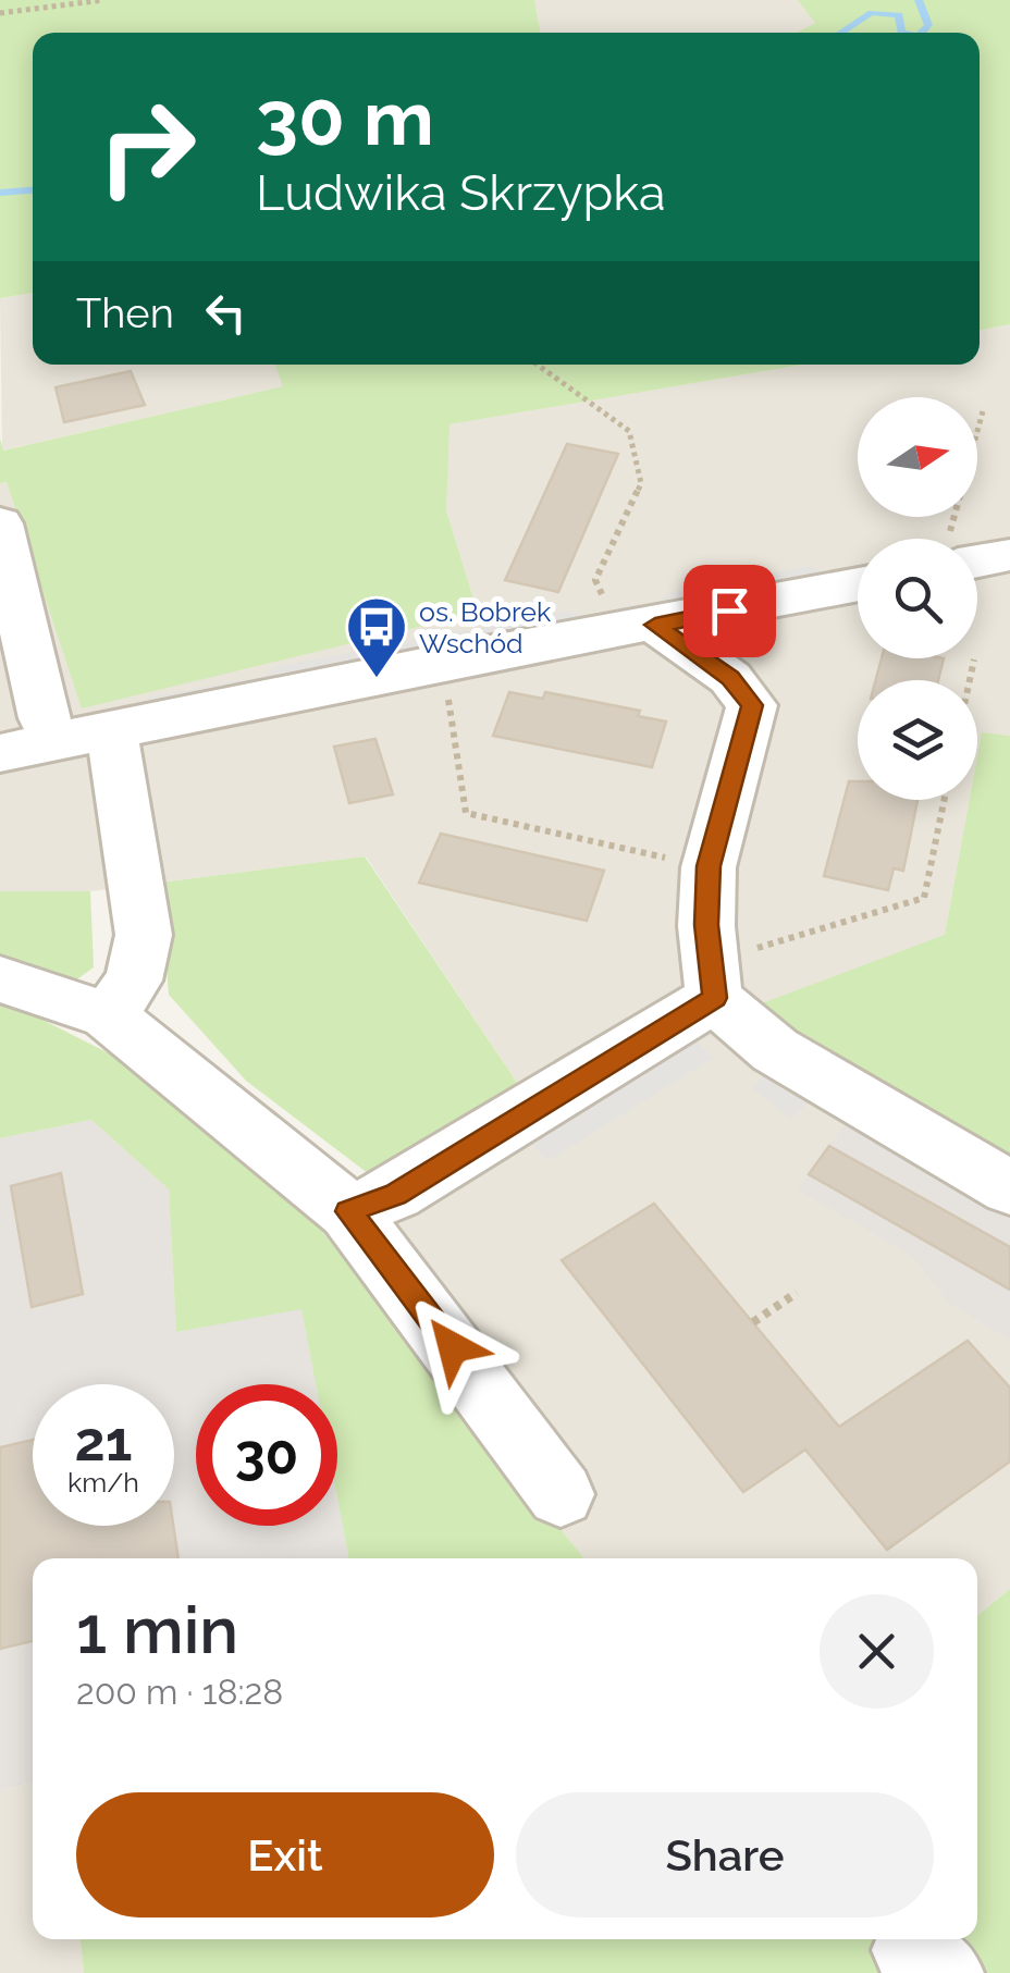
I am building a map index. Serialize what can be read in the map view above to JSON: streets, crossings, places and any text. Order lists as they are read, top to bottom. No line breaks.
{"places":{"bus stop":["os. Bobrek Wschód"]},"north":"right","page":{"turn":["30 m","Ludwika Skrzypka"],"then":"Then","speed":"21 km/h","limit":"30","heading":["1 min","200 m · 18:28"],"buttons":["Exit","Share"]}}
